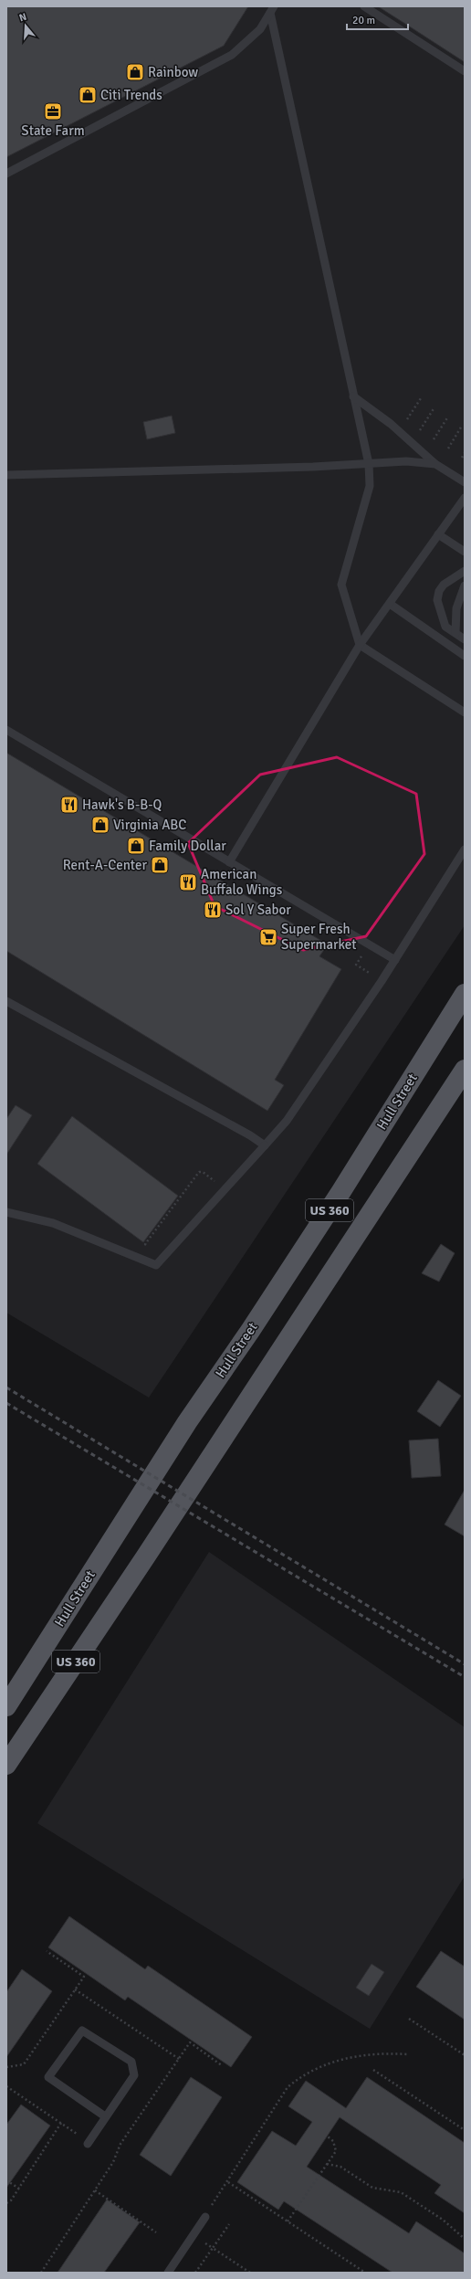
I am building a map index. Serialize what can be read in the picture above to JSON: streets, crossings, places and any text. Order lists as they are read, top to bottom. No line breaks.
{"streets":{"main road":["Hull Street","US 360"]},"places":{"shop":["Rainbow","Citi Trends","Virginia ABC","Family Dollar","Rent-A-Center"],"office":["State Farm"],"restaurant":["Hawk's B-B-Q","American Buffalo Wings","Sol Y Sabor"],"supermarket":["Super Fresh Supermarket"]},"scale_bar":"20 m","north":"top"}
